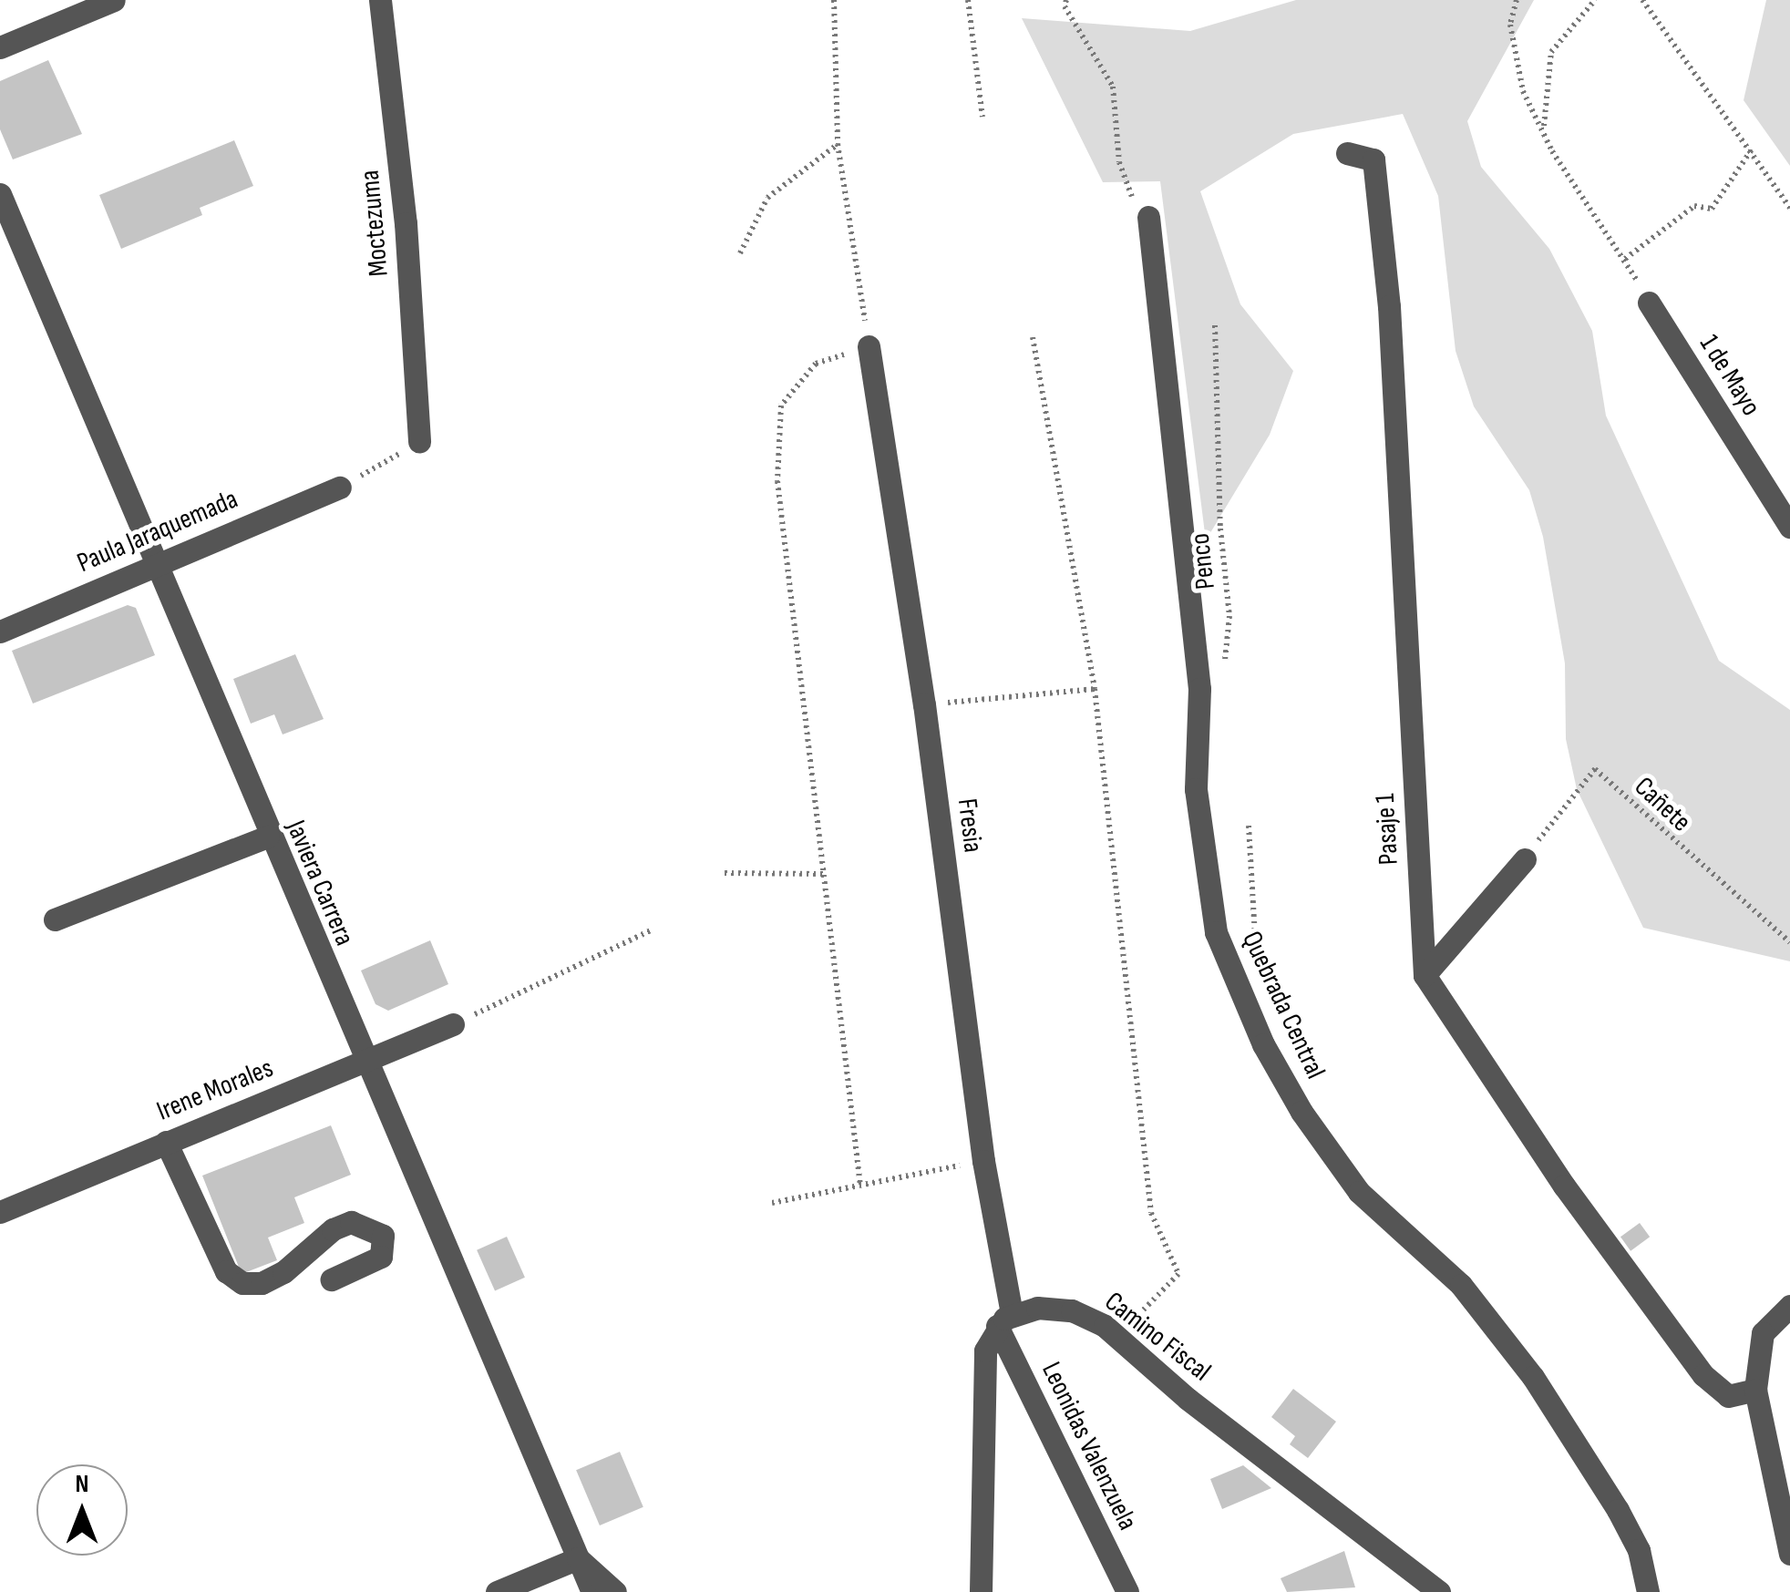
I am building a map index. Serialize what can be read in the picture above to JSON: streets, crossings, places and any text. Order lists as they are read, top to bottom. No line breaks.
{"streets":{"street":["Moctezuma","1 de Mayo","Paula Jaraquemada","Fresia","Pasaje 1","Javiera Carrera","Quebrada Central","Irene Morales","Camino Fiscal","Leonidas Valenzuela"],"path":["Penco","Cañete"]},"crossings":[["Paula Jaraquemada","Javiera Carrera"],["Fresia","Camino Fiscal"],["Fresia","Leonidas Valenzuela"],["Javiera Carrera","Irene Morales"],["Camino Fiscal","Leonidas Valenzuela"]],"north":"top"}
